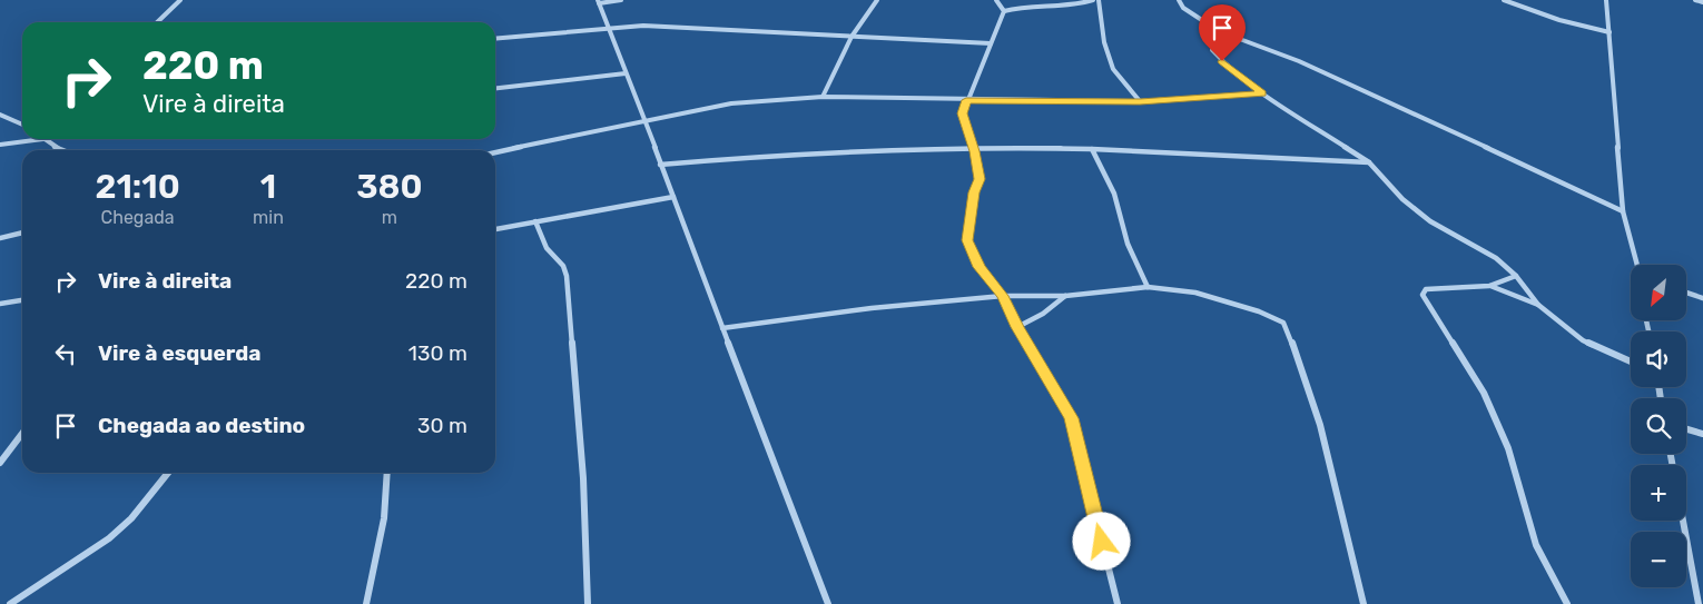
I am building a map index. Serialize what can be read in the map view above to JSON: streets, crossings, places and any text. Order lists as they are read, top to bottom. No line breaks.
{"north":"bottom left","page":{"turn":["220 m","Vire à direita"],"eta":["21:10","Chegada","1","min","380","m"],"list":[{"name":"Vire à direita","value":"220 m"},{"name":"Vire à esquerda","value":"130 m"},{"name":"Chegada ao destino","value":"30 m"}],"map_buttons":["+","−"]}}
